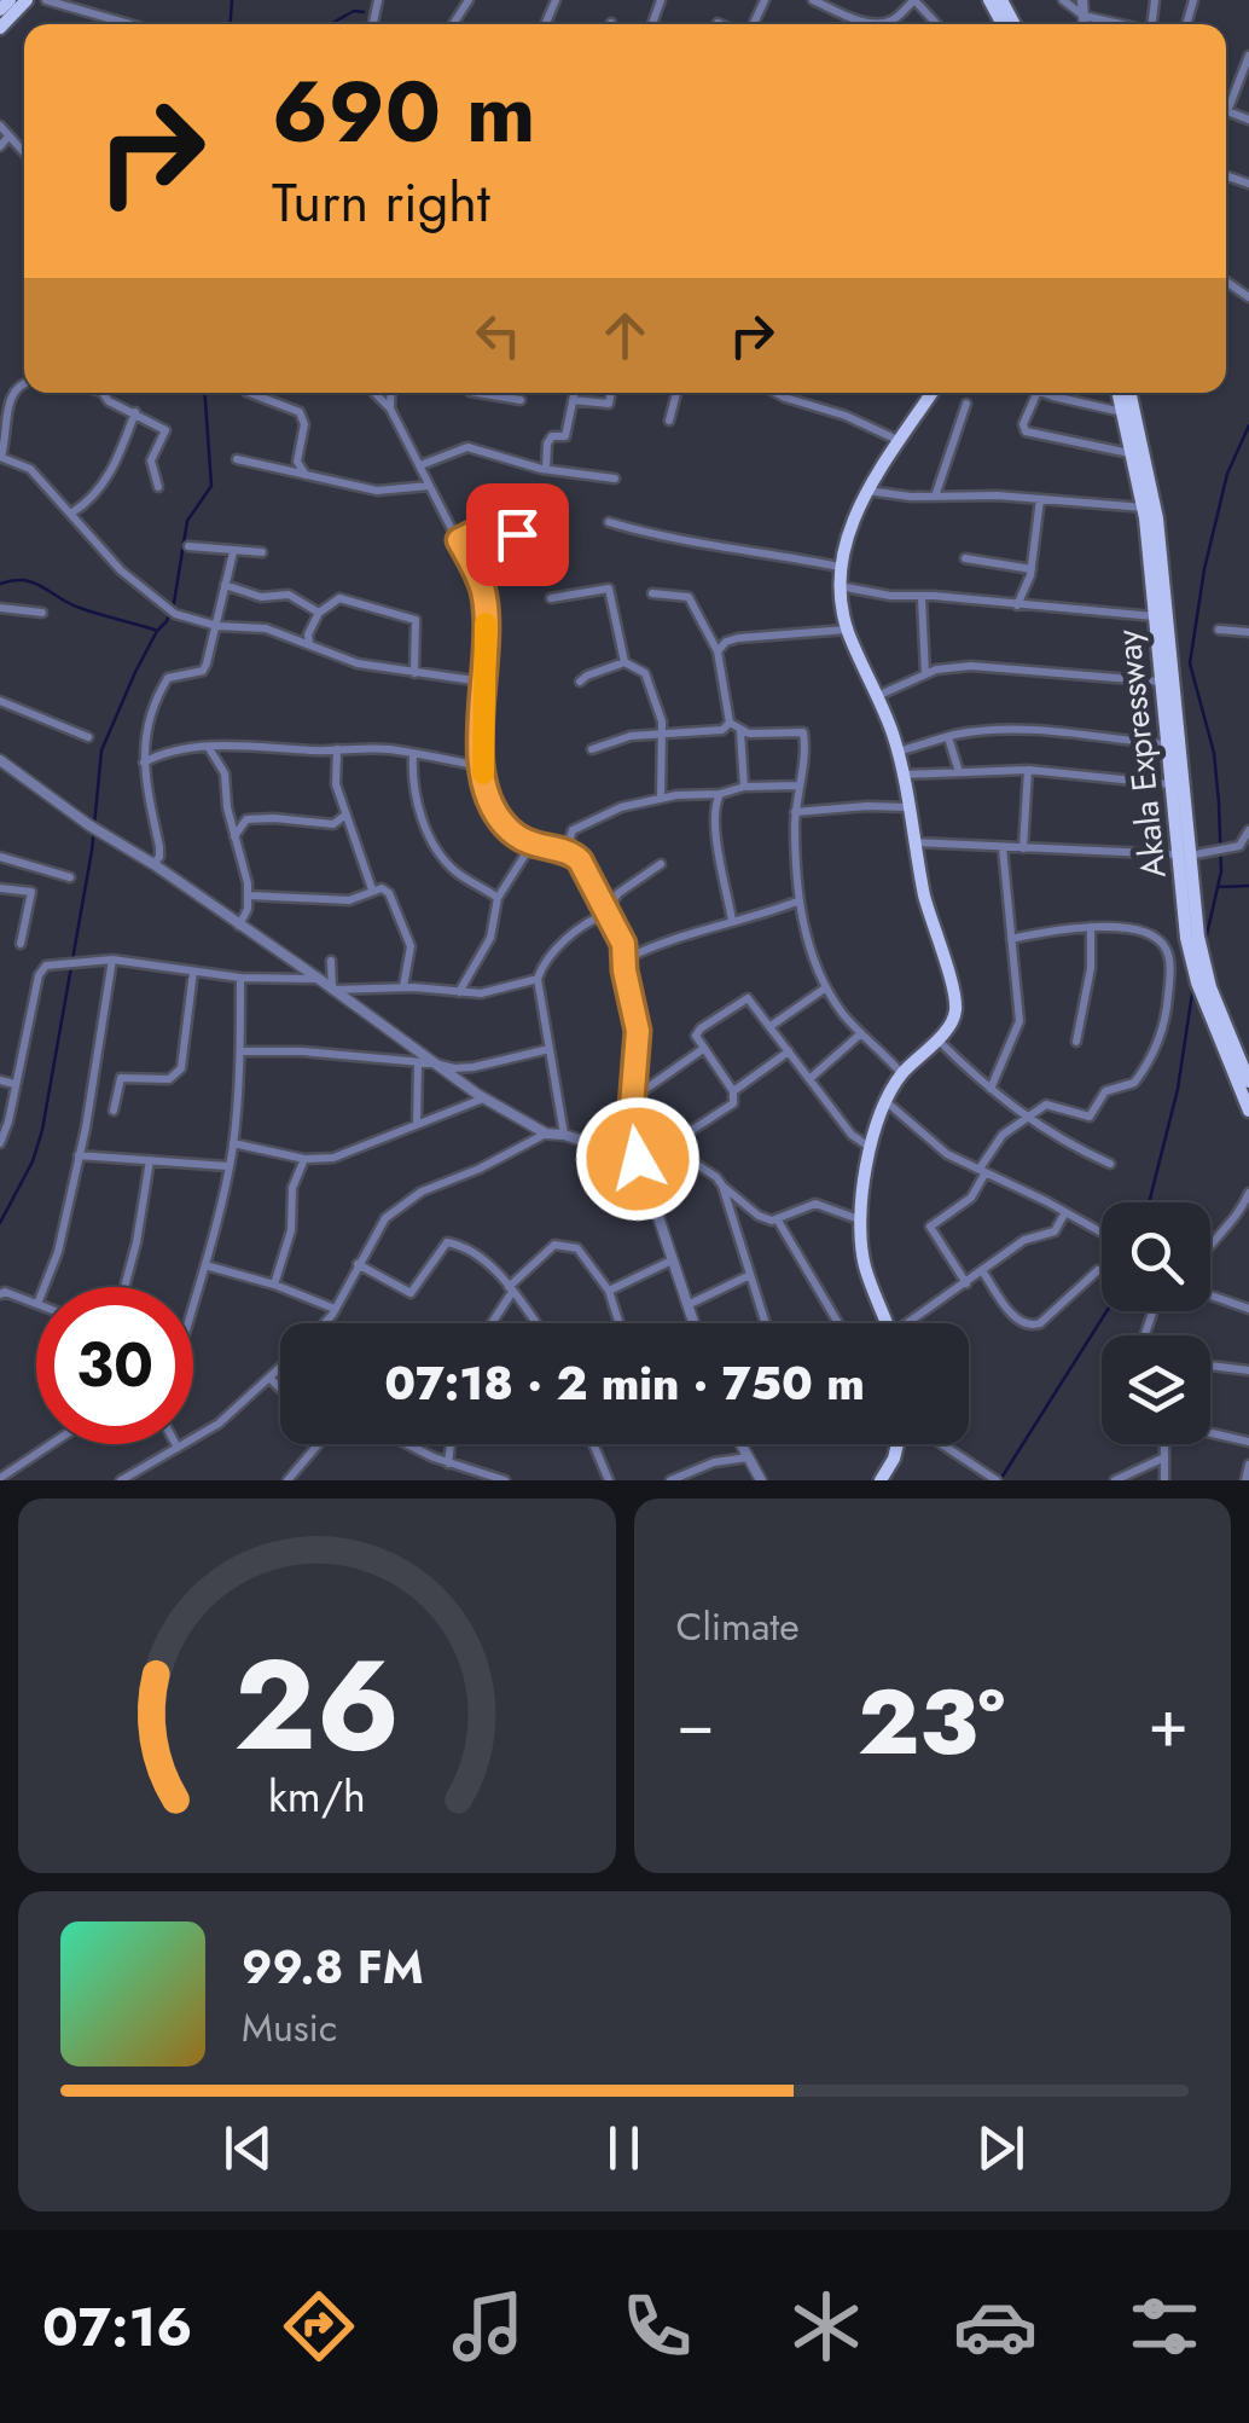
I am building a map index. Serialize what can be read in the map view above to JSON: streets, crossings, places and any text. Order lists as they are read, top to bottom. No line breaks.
{"streets":{"main road":["Akala Expressway"]},"page":{"turn":["690 m","Turn right"],"limit":"30","trip":"07:18 · 2 min · 750 m","tile":"Climate","heat":["−","23°","+"],"song":["99.8 FM","Music"],"tabs":"07:16","gauge":["26","km/h"]}}
